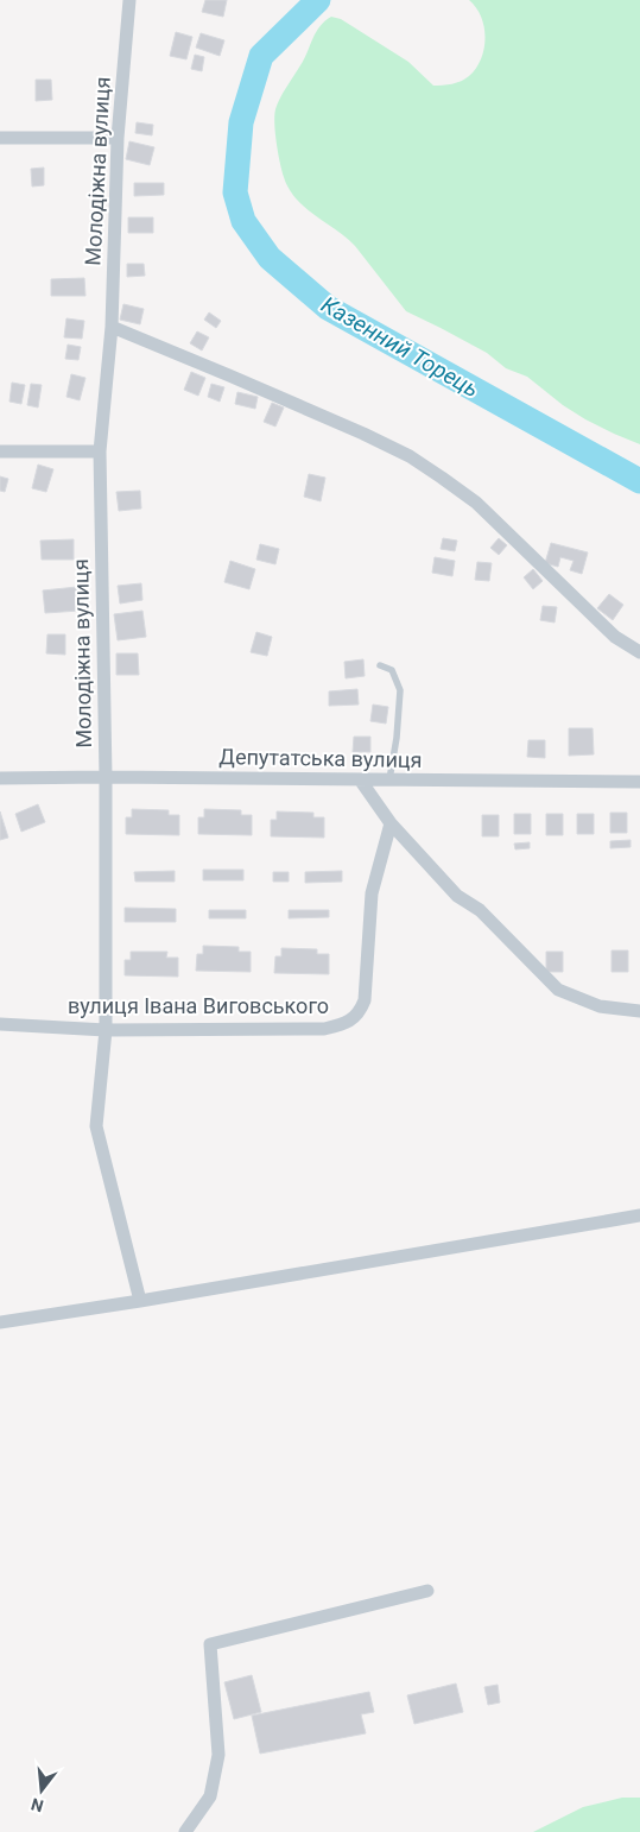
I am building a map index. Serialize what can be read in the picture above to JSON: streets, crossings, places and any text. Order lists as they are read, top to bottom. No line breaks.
{"streets":{"street":["Молодіжна вулиця","Депутатська вулиця","вулиця Івана Виговського"]},"crossings":[["Молодіжна вулиця","Депутатська вулиця"],["Молодіжна вулиця","вулиця Івана Виговського"]],"water":["Казенний Торець"],"north":"bottom"}
